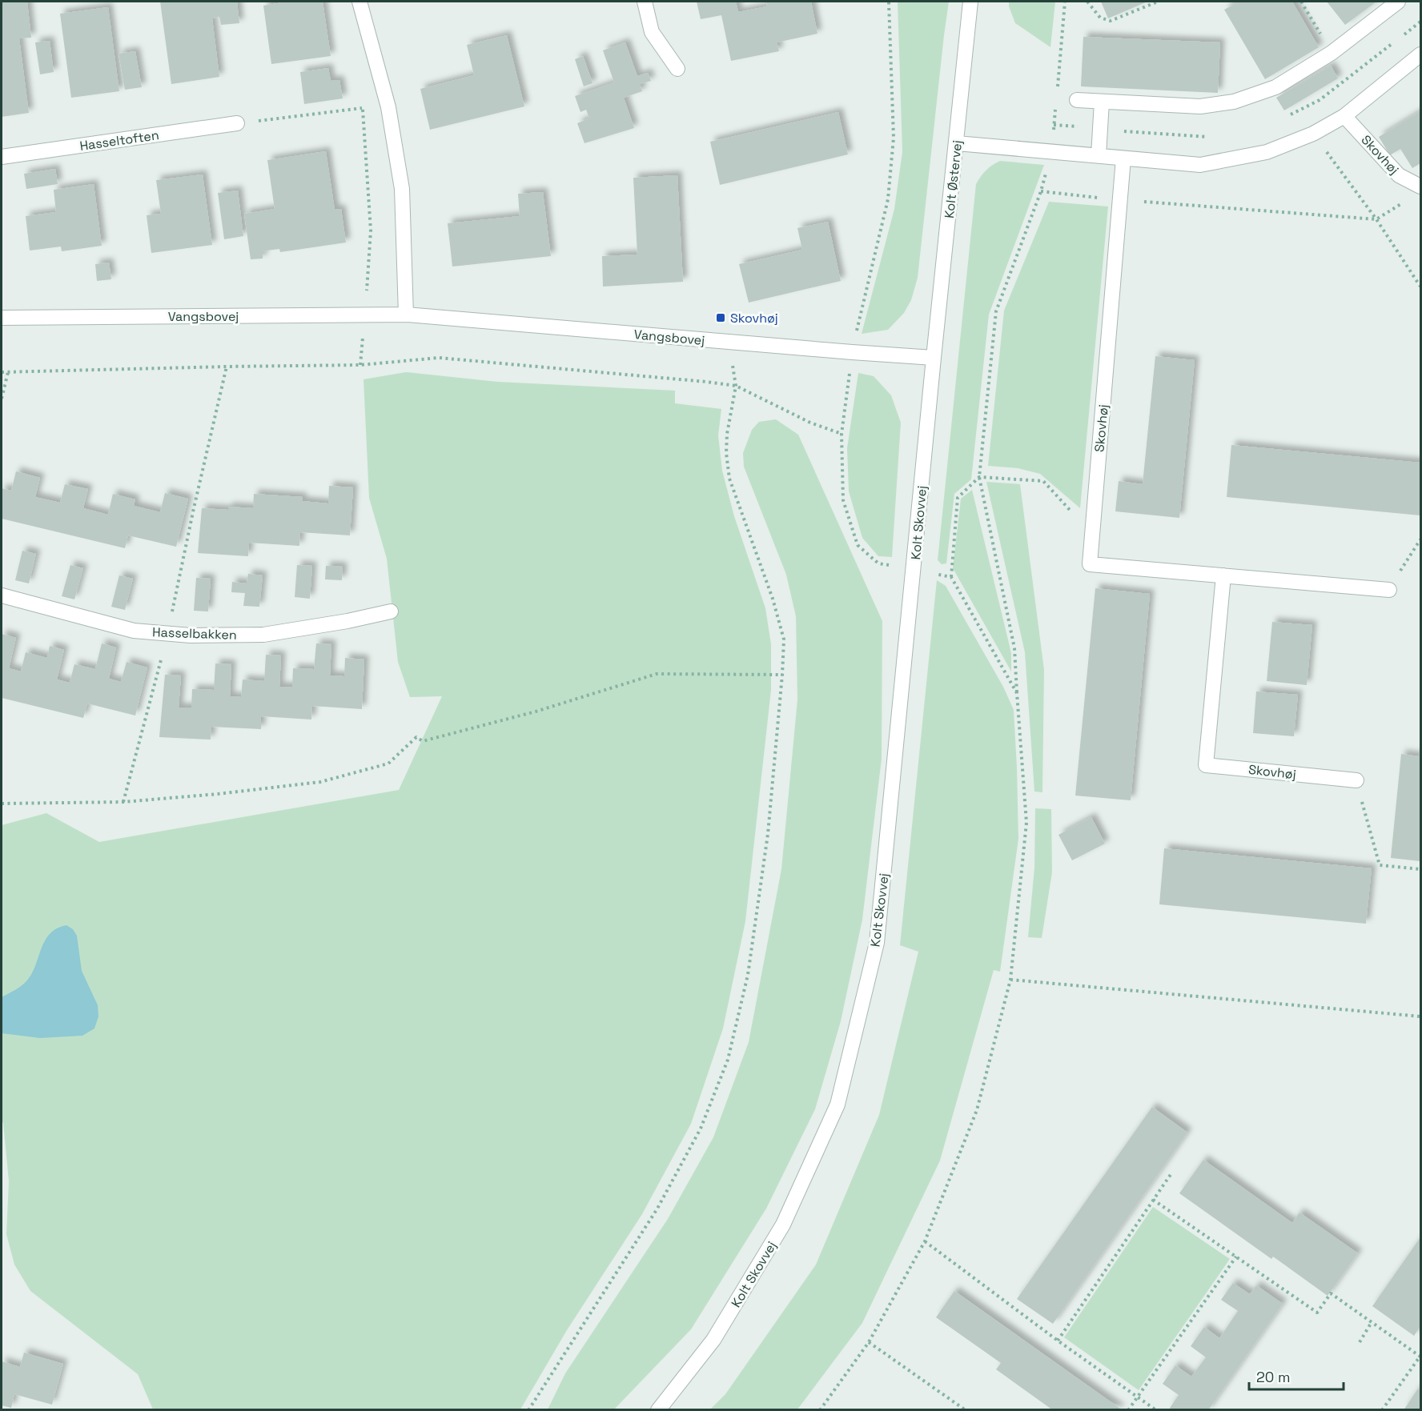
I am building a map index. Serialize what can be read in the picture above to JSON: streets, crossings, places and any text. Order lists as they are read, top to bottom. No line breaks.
{"streets":{"street":["Hasseltoften","Skovhøj","Kolt Østervej","Vangsbovej","Kolt Skovvej","Hasselbakken"]},"crossings":[["Kolt Østervej","Vangsbovej"],["Kolt Østervej","Kolt Skovvej"],["Vangsbovej","Kolt Skovvej"]],"places":{"transit":["Skovhøj"]},"scale_bar":"20 m"}
